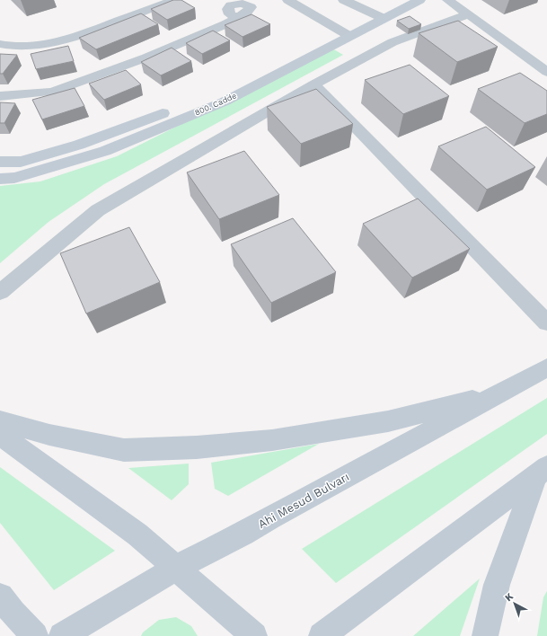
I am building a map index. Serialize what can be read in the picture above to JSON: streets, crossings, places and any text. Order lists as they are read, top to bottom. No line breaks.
{"streets":{"main road":["800. Cadde","Ahi Mesud Bulvarı"]},"north":"top left"}
